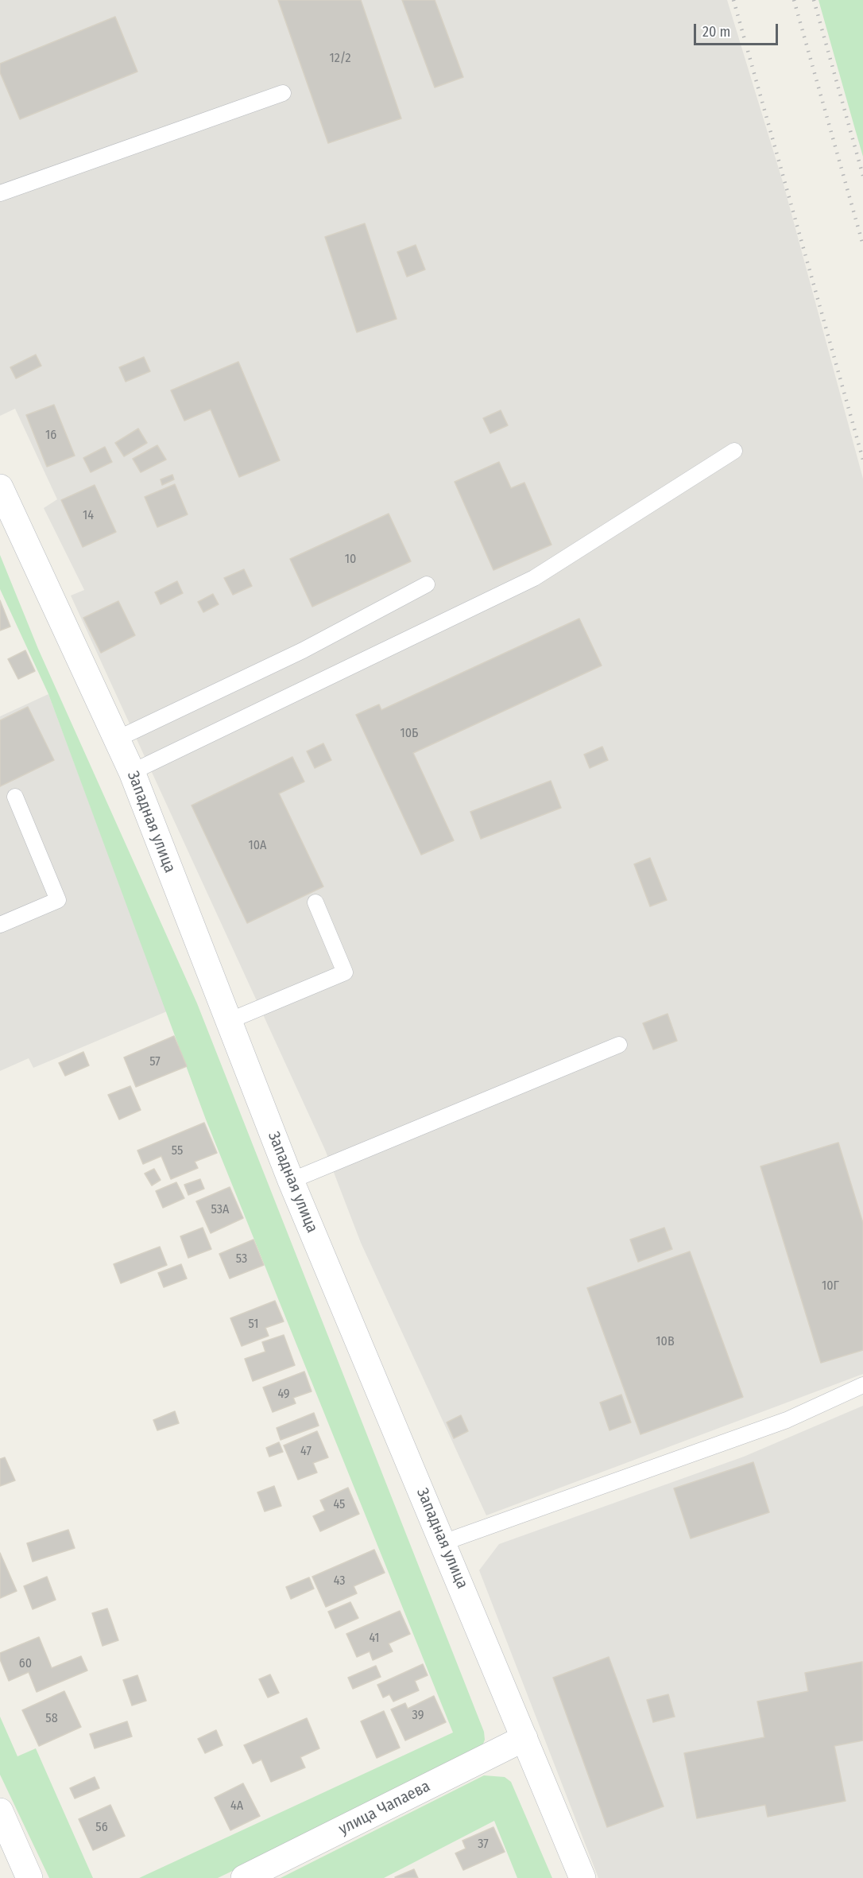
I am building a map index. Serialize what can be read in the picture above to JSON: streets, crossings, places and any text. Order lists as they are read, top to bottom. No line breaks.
{"streets":{"street":["Западная улица","улица Чапаева"]},"crossings":[["Западная улица","улица Чапаева"]],"house_numbers":["12/2","16","14","10","10Б","10А","57","55","53А","53","10Г","51","10В","49","47","45","43","41","60","39","58","4А","56","37"],"scale_bar":"20 m"}
